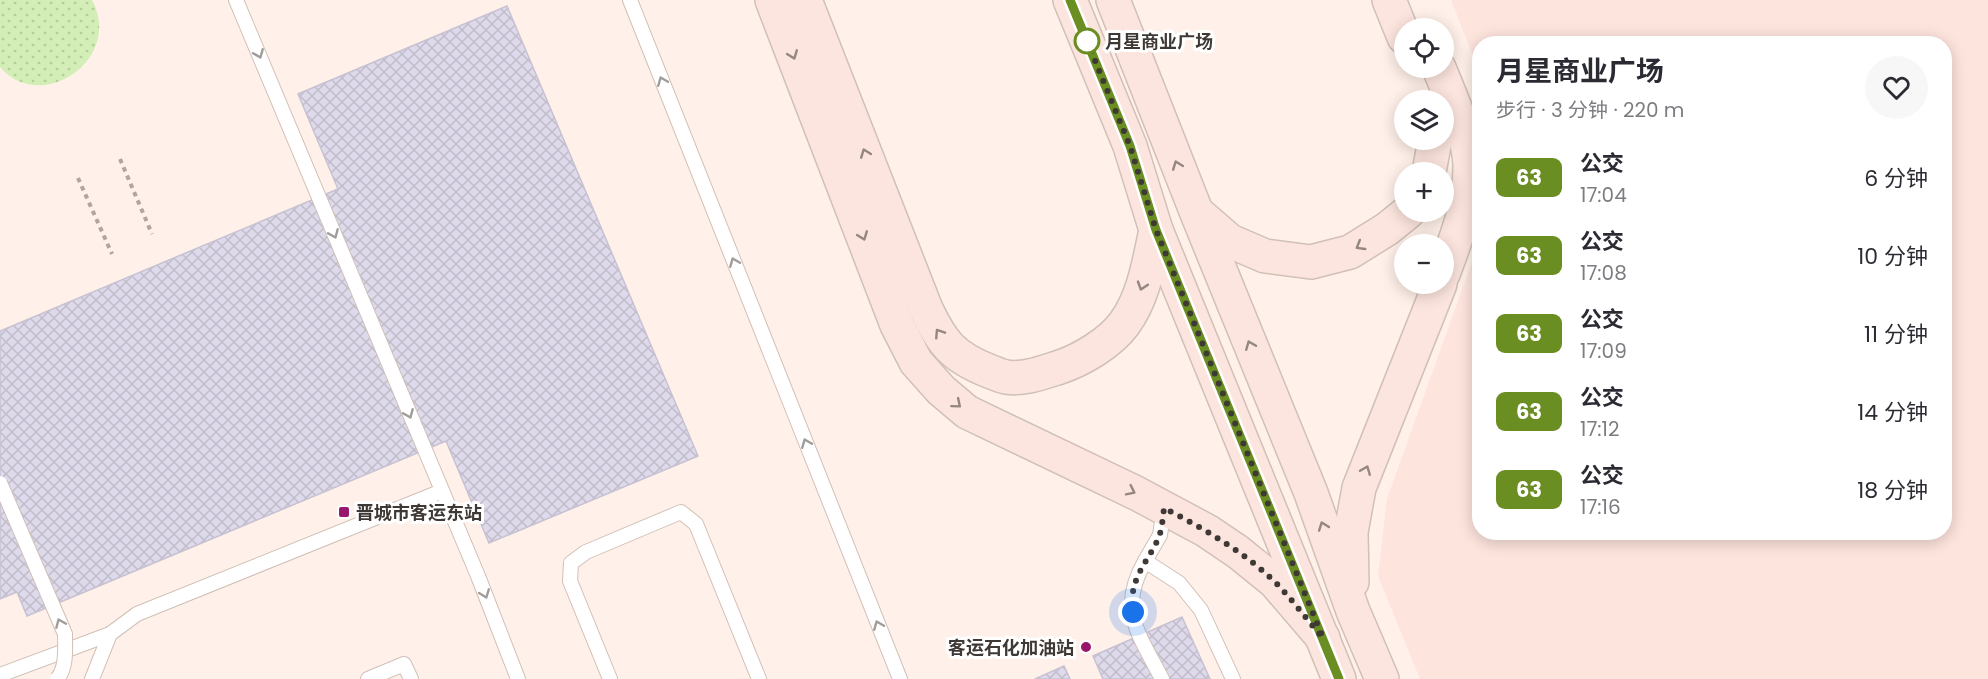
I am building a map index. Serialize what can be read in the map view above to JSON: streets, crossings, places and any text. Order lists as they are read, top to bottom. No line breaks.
{"places":{"other":["月星商业广场","客运石化加油站"],"transit":["晋城市客运东站"]},"lines":["bus line 63"],"page":{"map_buttons":["+","−"],"heading":["月星商业广场","步行 · 3 分钟 · 220 m"],"list":[{"mark":"63","name":"公交","note":"17:04","value":"6 分钟"},{"mark":"63","name":"公交","note":"17:08","value":"10 分钟"},{"mark":"63","name":"公交","note":"17:09","value":"11 分钟"},{"mark":"63","name":"公交","note":"17:12","value":"14 分钟"},{"mark":"63","name":"公交","note":"17:16","value":"18 分钟"}]}}
